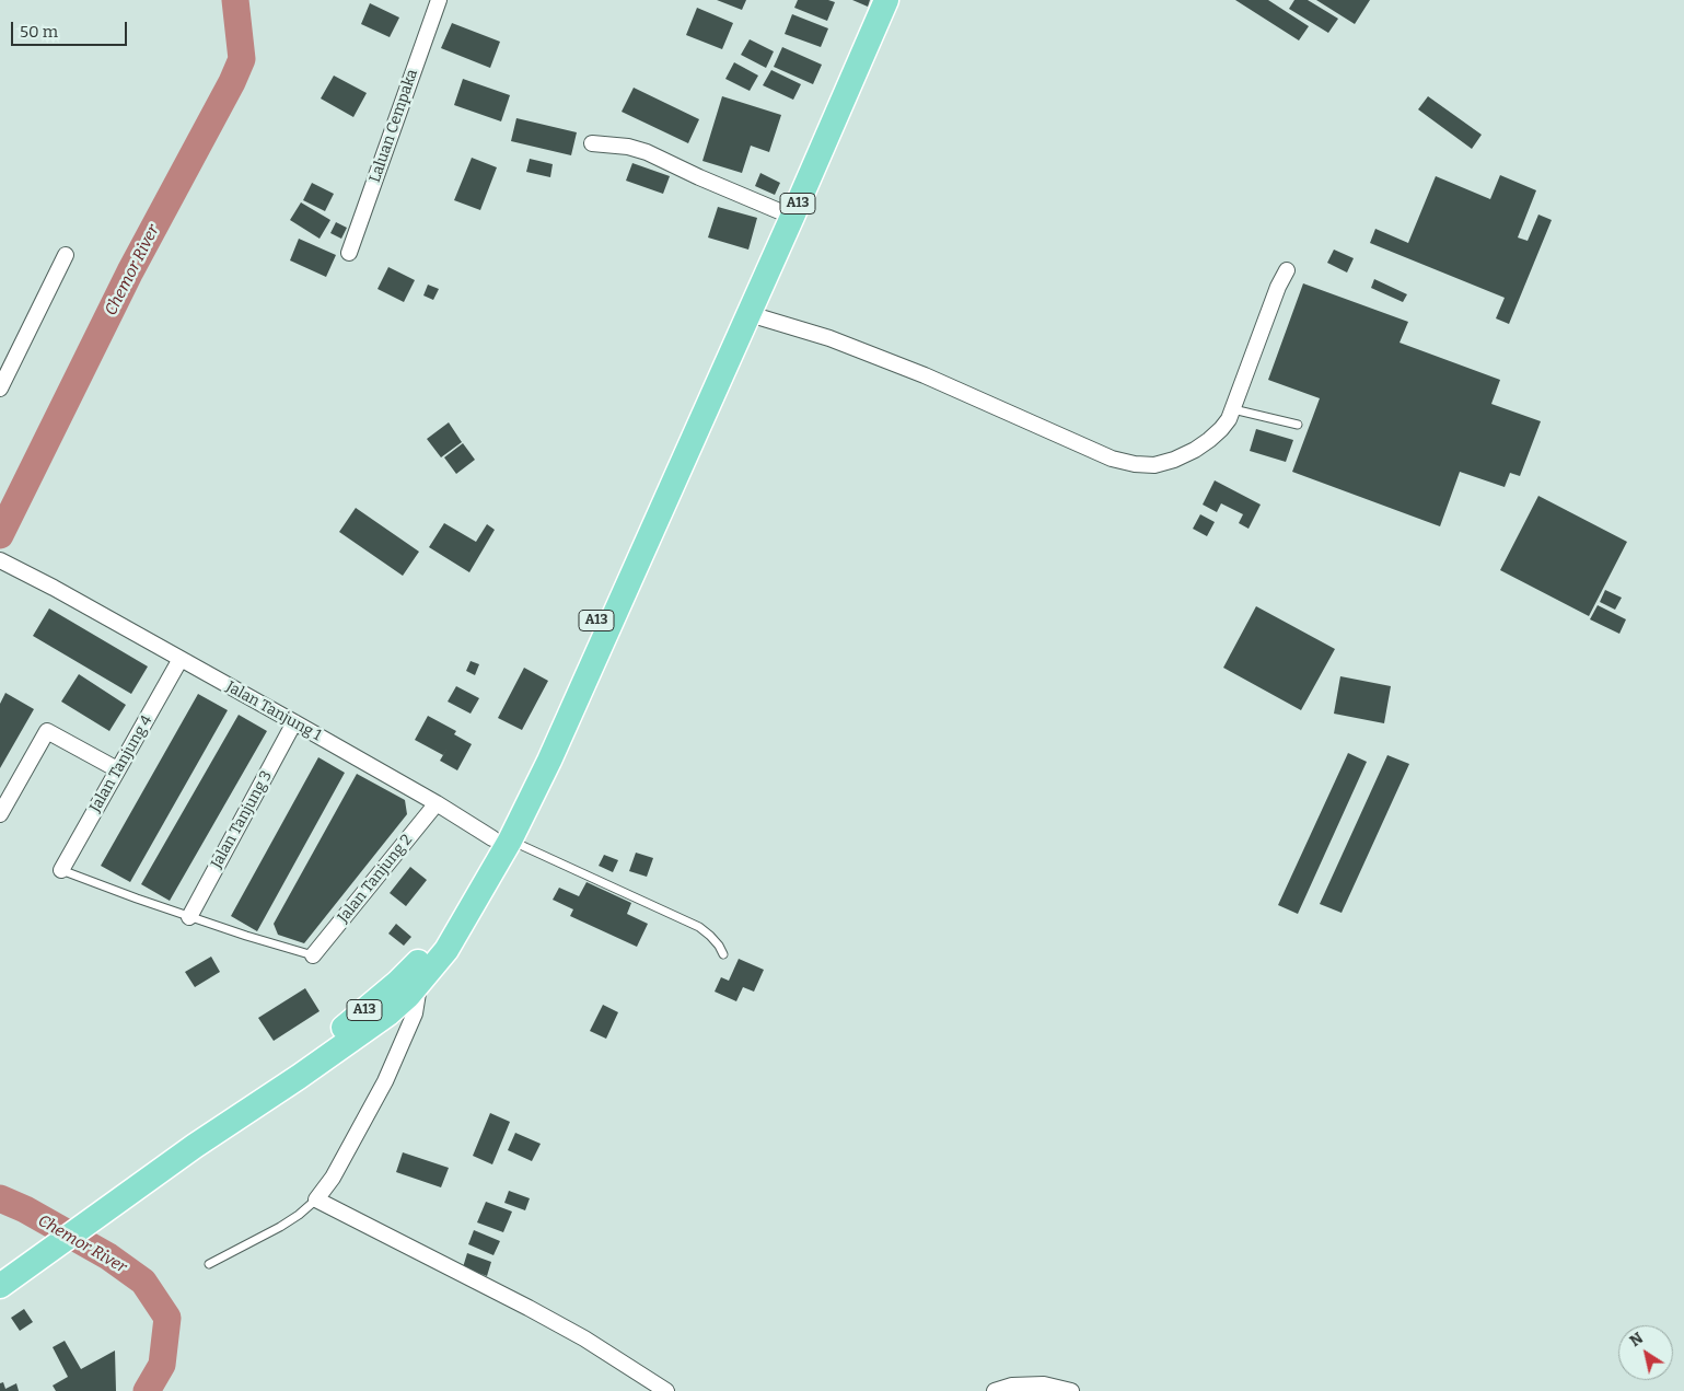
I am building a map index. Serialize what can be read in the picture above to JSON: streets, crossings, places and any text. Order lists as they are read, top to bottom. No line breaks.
{"streets":{"main road":["A13"],"street":["Laluan Cempaka","Jalan Tanjung 1","Jalan Tanjung 4","Jalan Tanjung 3","Jalan Tanjung 2"]},"crossings":[["A13","Jalan Tanjung 1"],["Jalan Tanjung 1","Jalan Tanjung 4"],["Jalan Tanjung 1","Jalan Tanjung 3"],["Jalan Tanjung 1","Jalan Tanjung 2"]],"water":["Chemor River"],"scale_bar":"50 m","north":"top left"}
